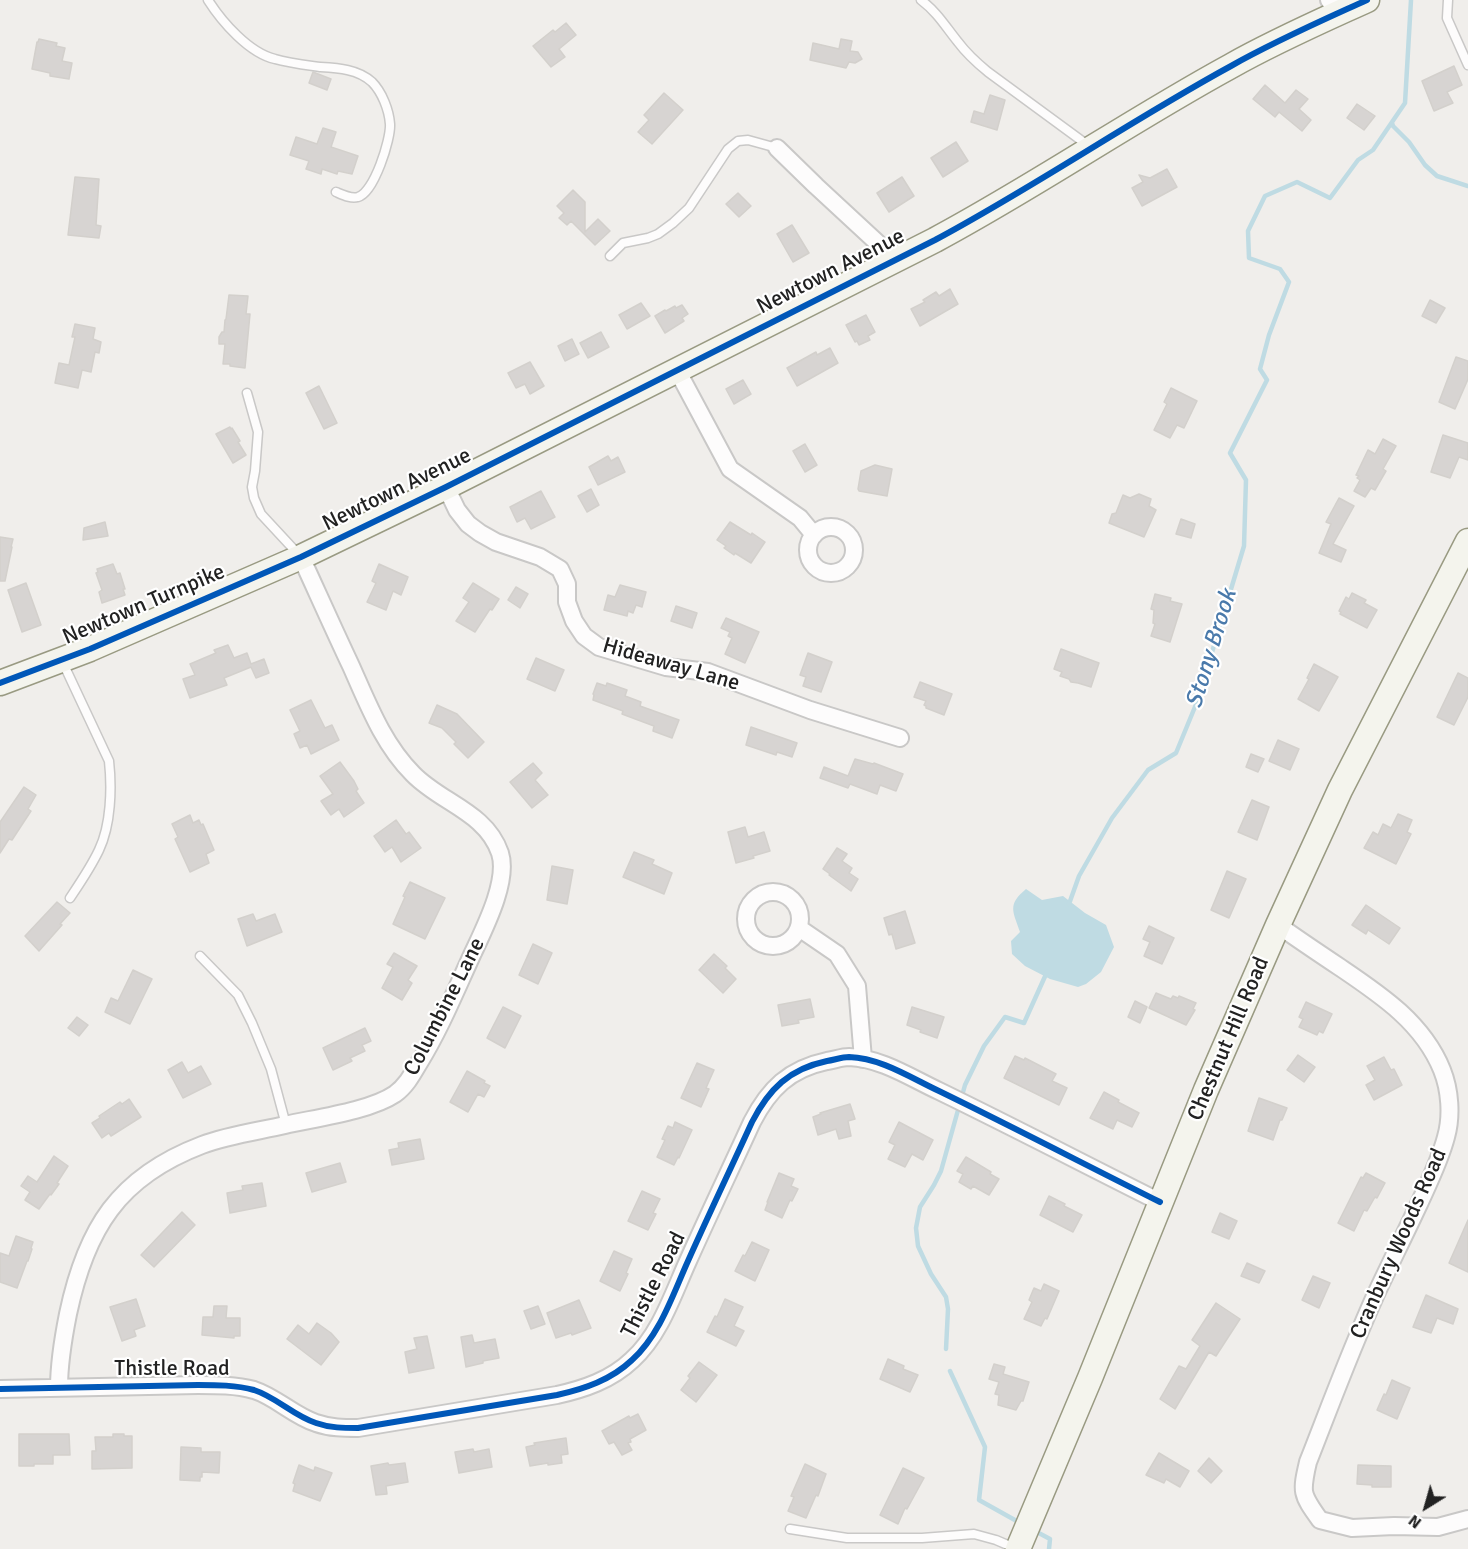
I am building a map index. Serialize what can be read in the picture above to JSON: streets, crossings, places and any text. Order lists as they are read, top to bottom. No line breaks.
{"streets":{"street":["Newtown Avenue","Newtown Turnpike","Hideaway Lane","Columbine Lane","Chestnut Hill Road","Cranbury Woods Road","Thistle Road"]},"crossings":[["Newtown Avenue","Newtown Turnpike"],["Newtown Avenue","Hideaway Lane"],["Newtown Avenue","Columbine Lane"],["Newtown Turnpike","Columbine Lane"],["Columbine Lane","Thistle Road"],["Chestnut Hill Road","Cranbury Woods Road"],["Chestnut Hill Road","Thistle Road"]],"water":["Stony Brook"],"north":"bottom left"}
